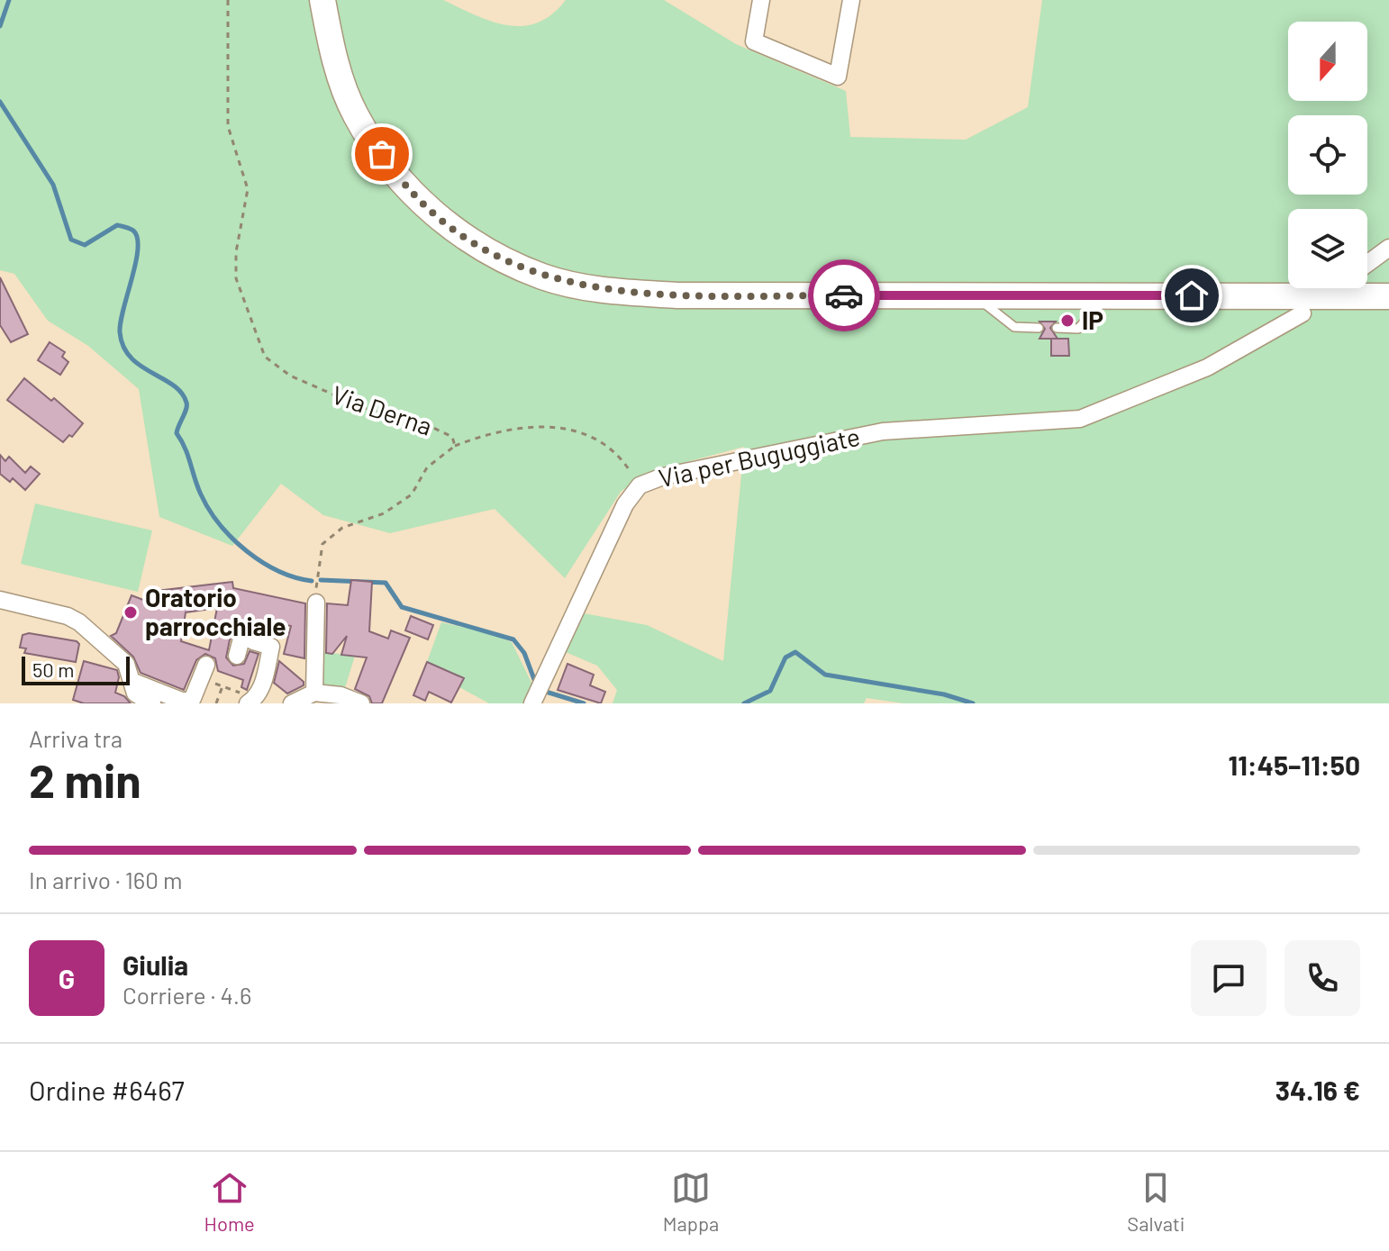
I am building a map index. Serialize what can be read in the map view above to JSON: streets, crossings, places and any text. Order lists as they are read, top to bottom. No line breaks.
{"streets":{"street":["Via per Buguggiate"],"path":["Via Derna"]},"places":["IP","Oratorio parrocchiale"],"scale_bar":"50 m","north":"bottom","page":{"scale":"50 m","heading":["2 min","Arriva tra","11:45–11:50"],"panel":["Giulia","Corriere · 4.6","Ordine #6467","34.16 €"],"bar":"In arrivo · 160 m","round":"G","tabs":["Home","Mappa","Salvati"]}}
